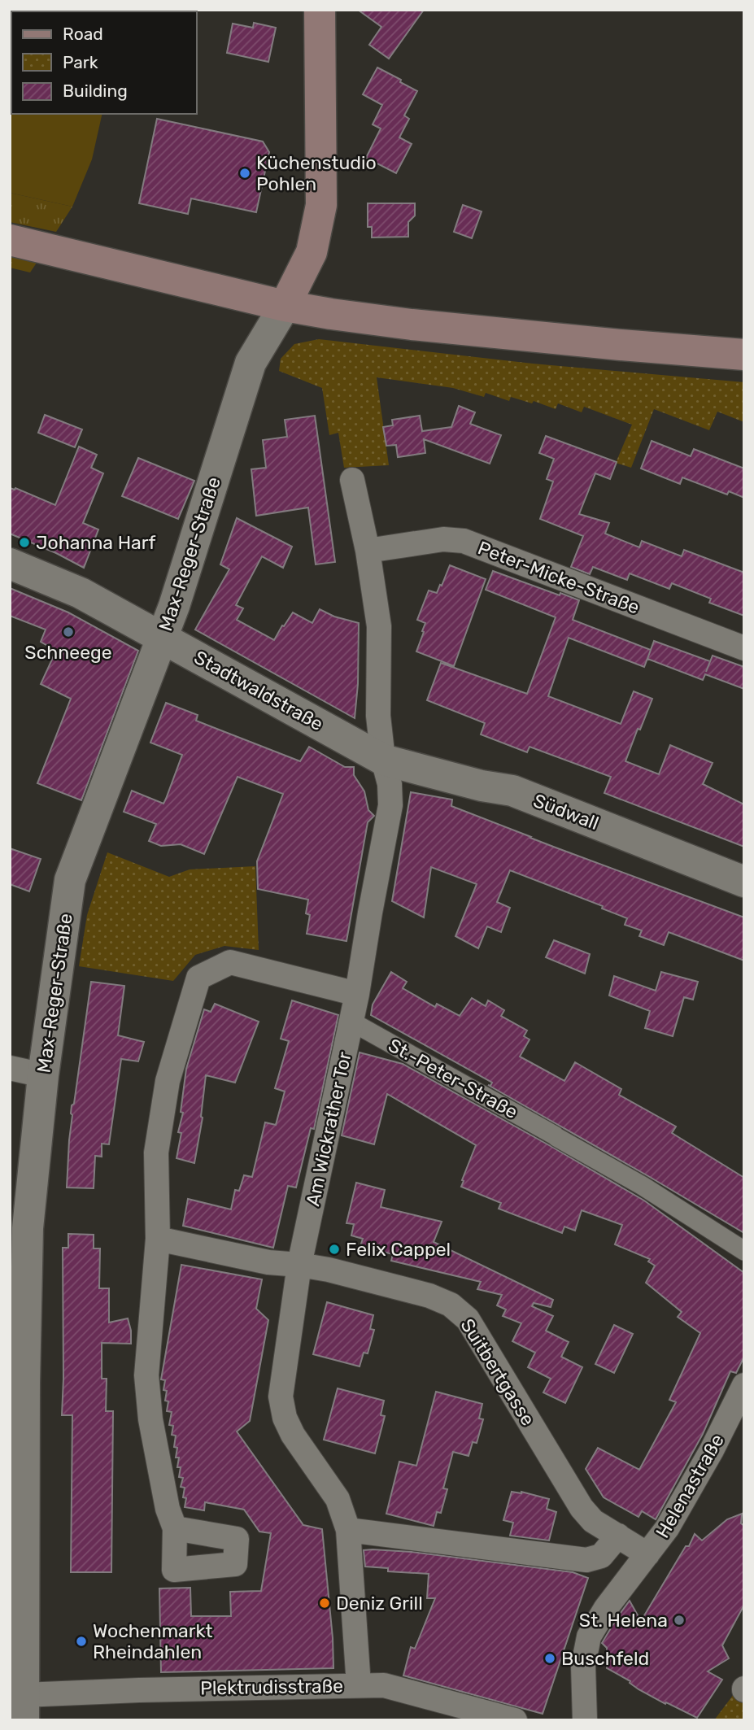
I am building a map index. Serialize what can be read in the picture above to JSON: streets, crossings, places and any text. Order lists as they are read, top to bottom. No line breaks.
{"streets":{"street":["Max-Reger-Straße","Peter-Micke-Straße","Stadtwaldstraße","Südwall","St.-Peter-Straße","Am Wickrather Tor","Suitbertgasse","Helenastraße","Plektrudisstraße"]},"crossings":[["Max-Reger-Straße","Stadtwaldstraße"],["Max-Reger-Straße","Plektrudisstraße"],["Stadtwaldstraße","Südwall"],["Stadtwaldstraße","Am Wickrather Tor"],["Südwall","Am Wickrather Tor"],["St.-Peter-Straße","Am Wickrather Tor"],["Am Wickrather Tor","Suitbertgasse"],["Am Wickrather Tor","Plektrudisstraße"],["Suitbertgasse","Helenastraße"]],"places":["Küchenstudio Pohlen","Johanna Harf","Schneege","Felix Cappel","Deniz Grill","St. Helena","Wochenmarkt Rheindahlen","Buschfeld"],"legend":["Road","Park","Building"]}
